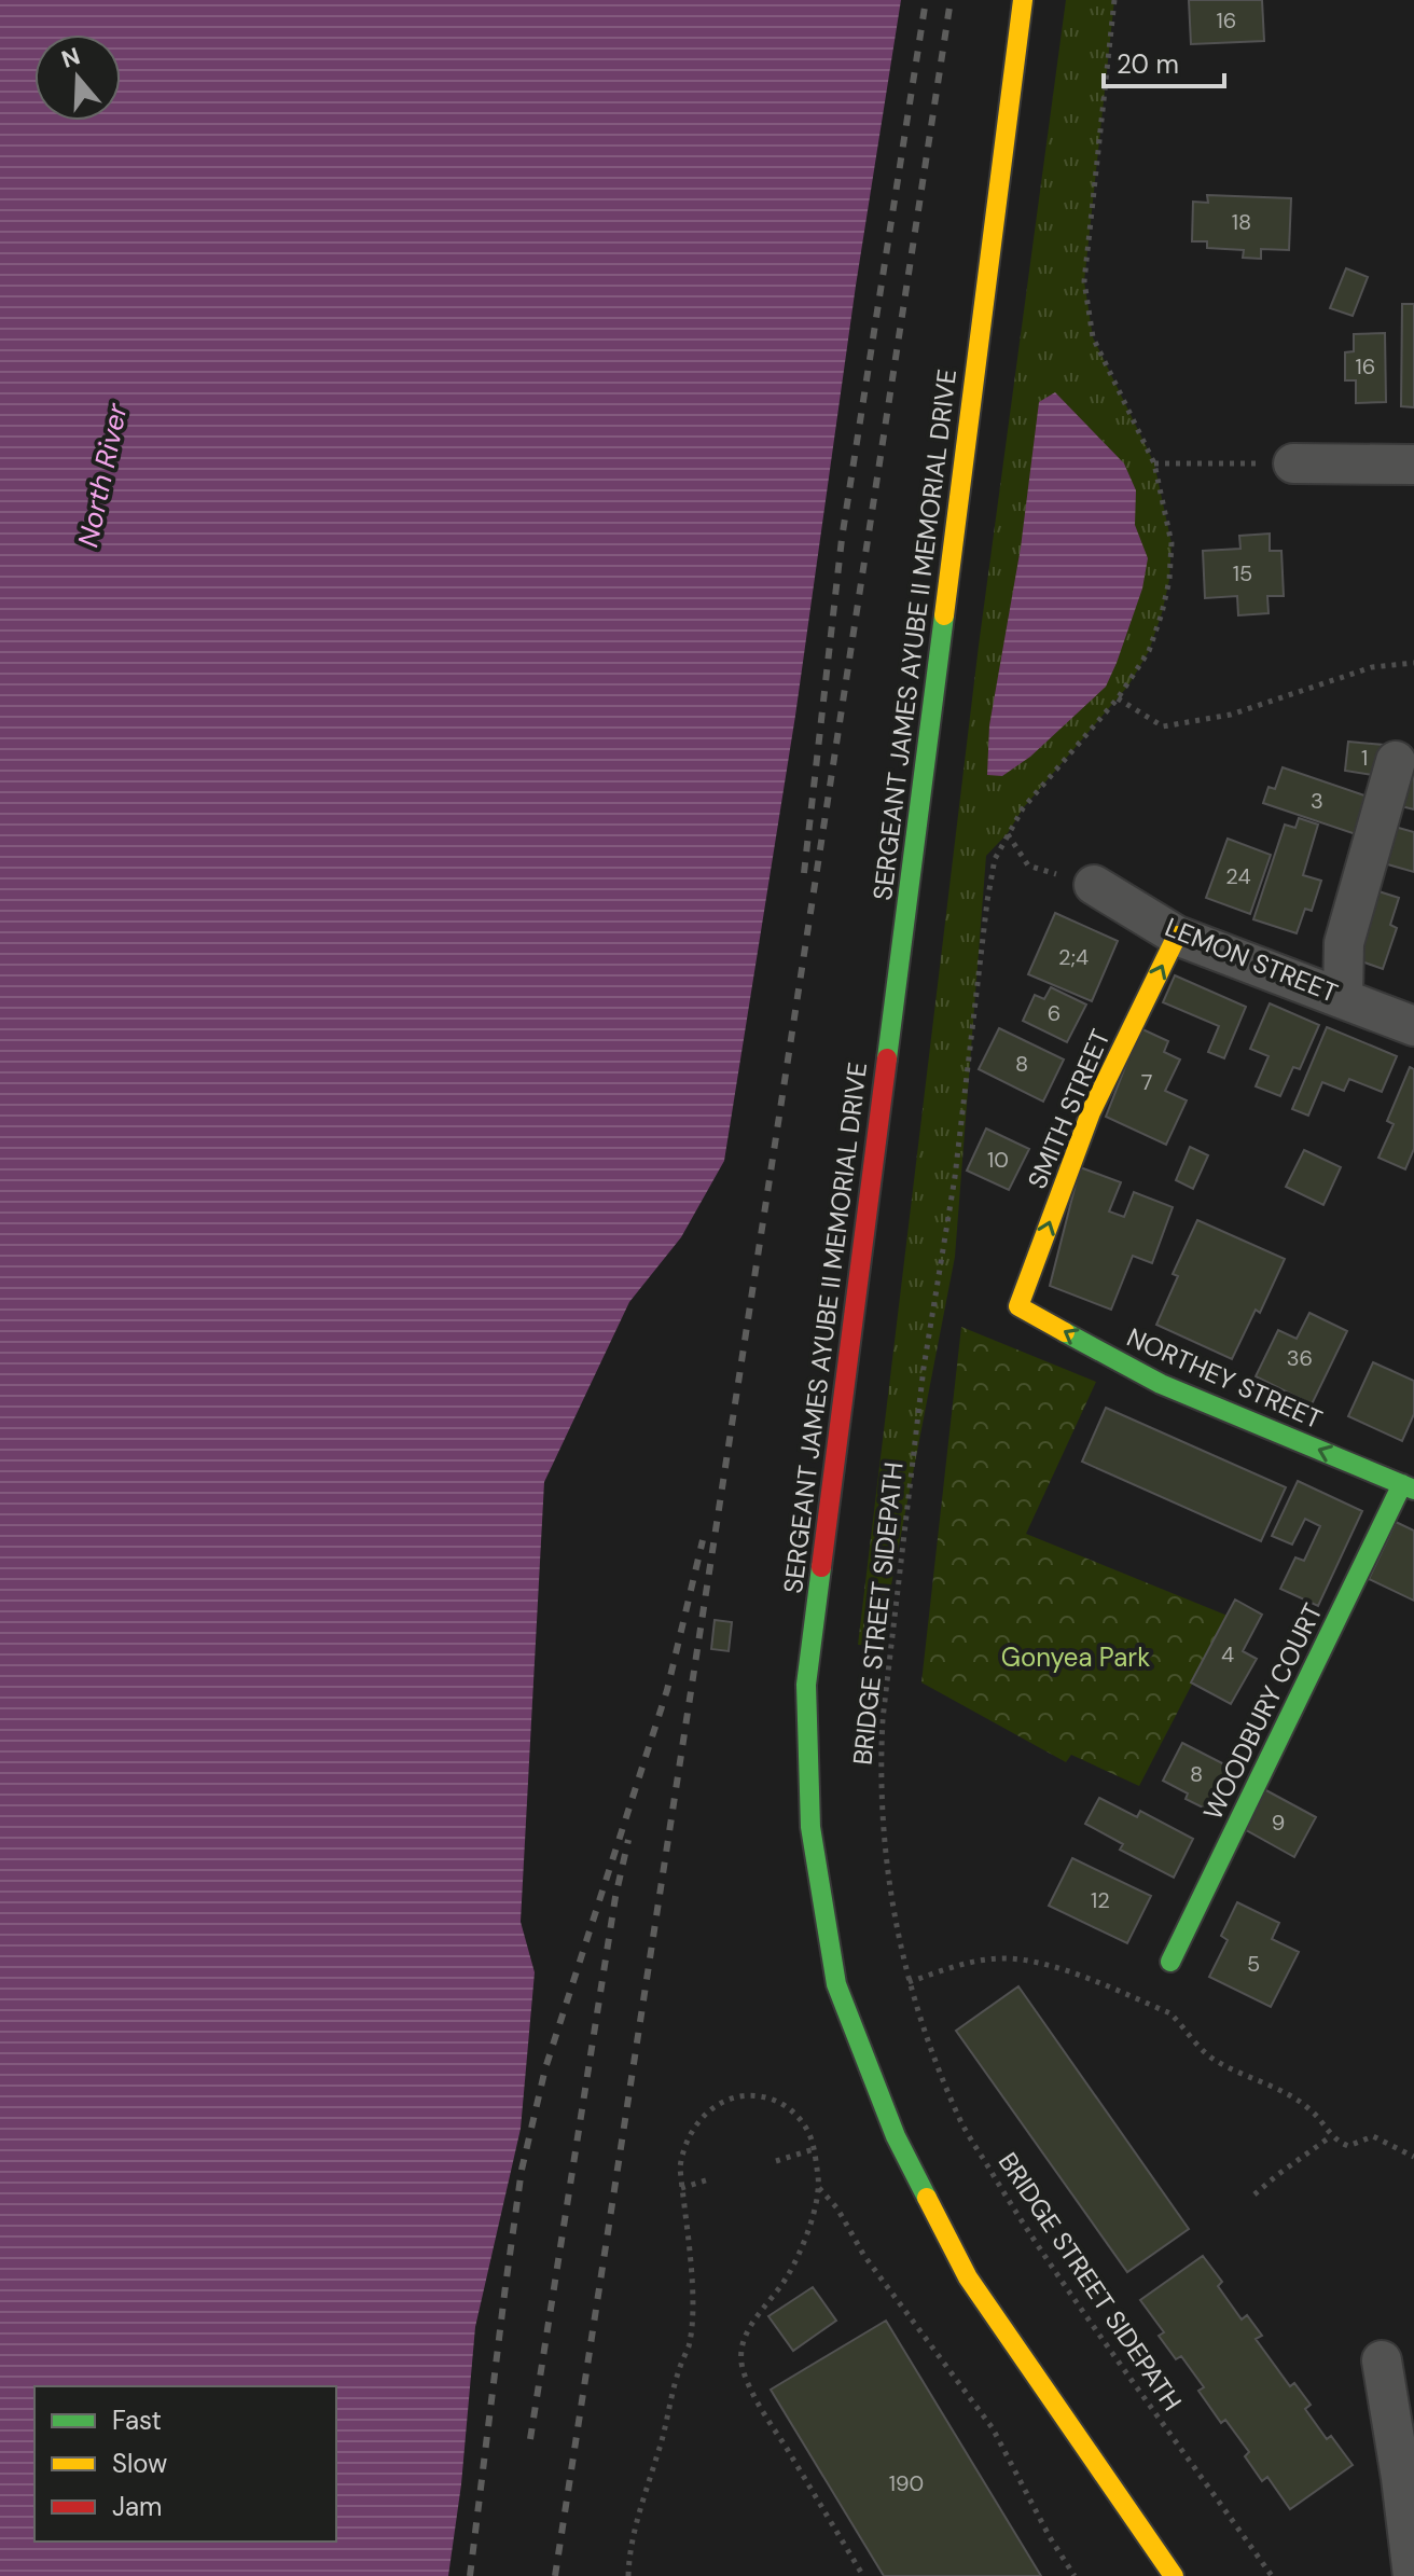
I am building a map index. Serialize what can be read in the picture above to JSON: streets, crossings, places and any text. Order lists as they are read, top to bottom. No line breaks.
{"streets":{"main road":["SERGEANT JAMES AYUBE II MEMORIAL DRIVE","SMITH STREET","NORTHEY STREET","WOODBURY COURT"],"street":["LEMON STREET"],"path":["BRIDGE STREET SIDEPATH"]},"crossings":[["LEMON STREET","SMITH STREET"],["SMITH STREET","NORTHEY STREET"],["NORTHEY STREET","WOODBURY COURT"]],"one_way":["SMITH STREET","NORTHEY STREET"],"water":["North River"],"parks":["Gonyea Park"],"house_numbers":["16","18","16","15","1","3","24","2;4","6","8","7","10","36","4","8","9","12","5","190"],"legend":["Fast","Slow","Jam"],"scale_bar":"20 m","north":"top"}
